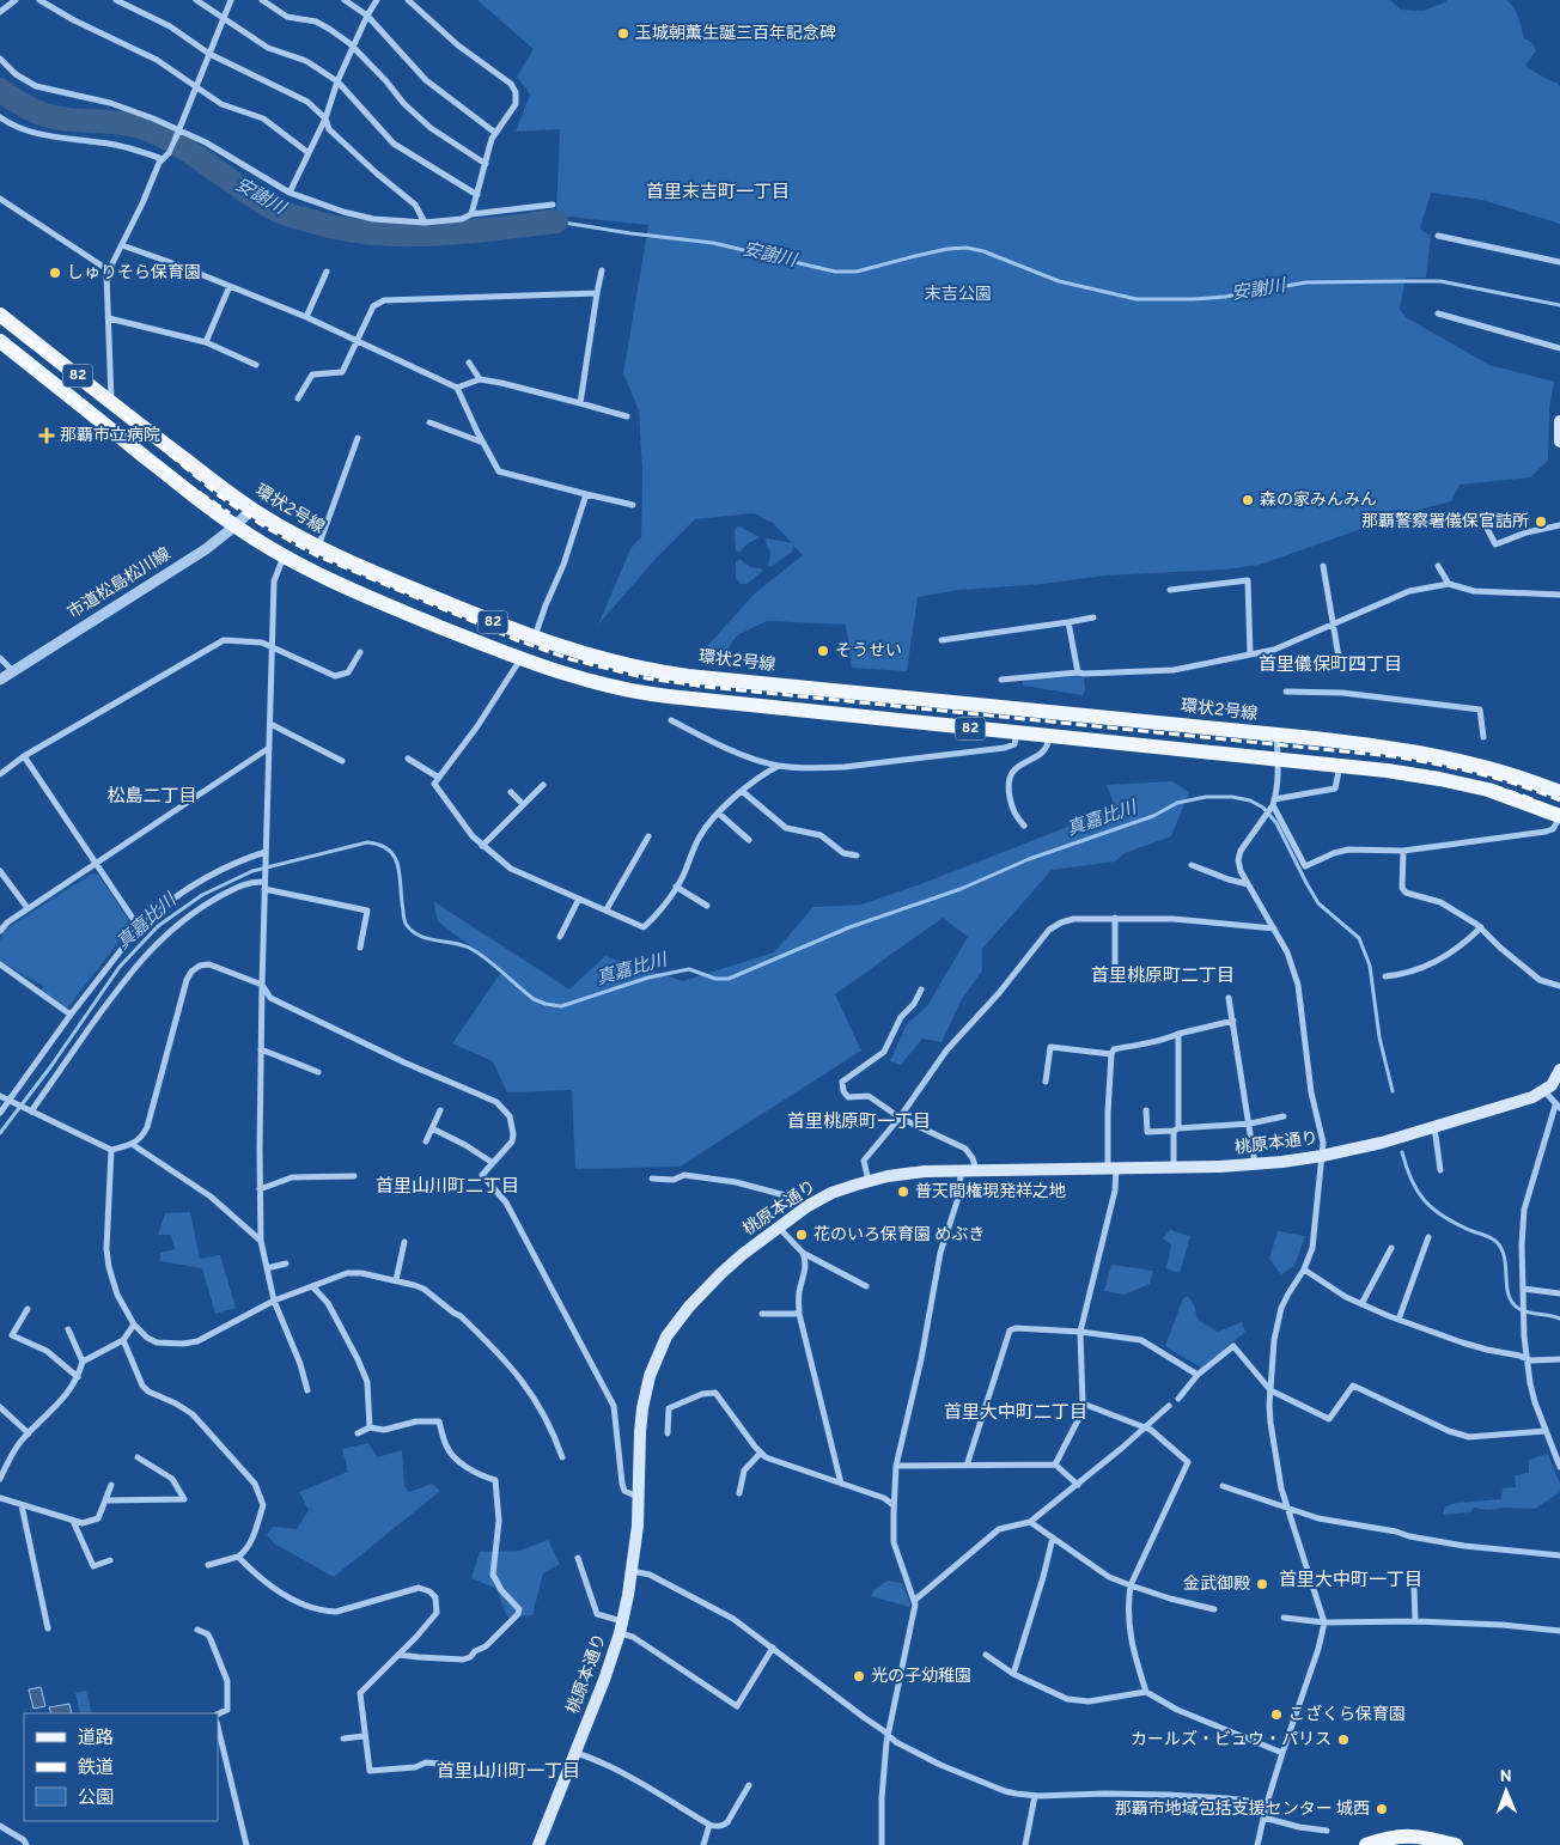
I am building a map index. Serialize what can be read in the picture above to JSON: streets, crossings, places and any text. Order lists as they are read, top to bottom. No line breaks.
{"streets":{"main road":["82","環状2号線","桃原本通り"],"street":["市道松島松川線"]},"crossings":[["82","市道松島松川線"],["環状2号線","市道松島松川線"]],"districts":["首里末吉町一丁目","首里儀保町四丁目","松島二丁目","首里桃原町二丁目","首里桃原町一丁目","首里山川町二丁目","首里大中町二丁目","首里大中町一丁目","首里山川町一丁目"],"water":["安謝川","真嘉比川"],"parks":["末吉公園"],"places":{"other":["玉城朝薫生誕三百年記念碑","しゅりそら保育園","森の家みんみん","那覇警察署儀保官詰所","そうせい","普天間権現発祥之地","花のいろ保育園 めぶき","金武御殿","光の子幼稚園","こざくら保育園","カールズ・ビュウ・パリス","那覇市地域包括支援センター 城西"],"health":["那覇市立病院"]},"legend":["道路","鉄道","公園"],"north":"top"}
